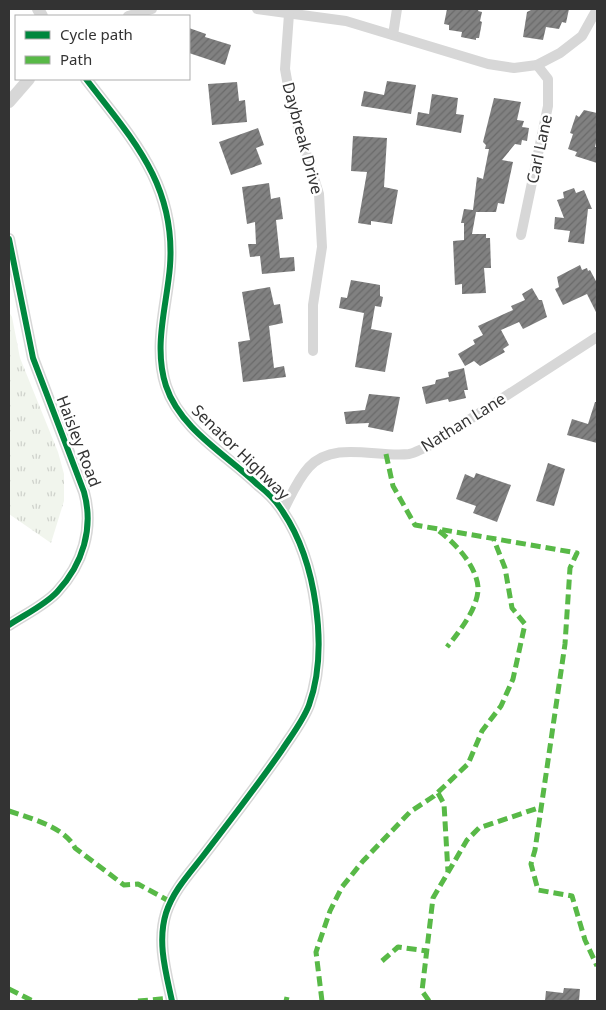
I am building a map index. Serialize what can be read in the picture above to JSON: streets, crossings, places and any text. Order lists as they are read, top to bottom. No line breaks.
{"streets":{"street":["Daybreak Drive","Carl Lane","Nathan Lane","Haisley Road","Senator Highway"]},"crossings":[["Nathan Lane","Senator Highway"]],"legend":["Cycle path","Path"]}
